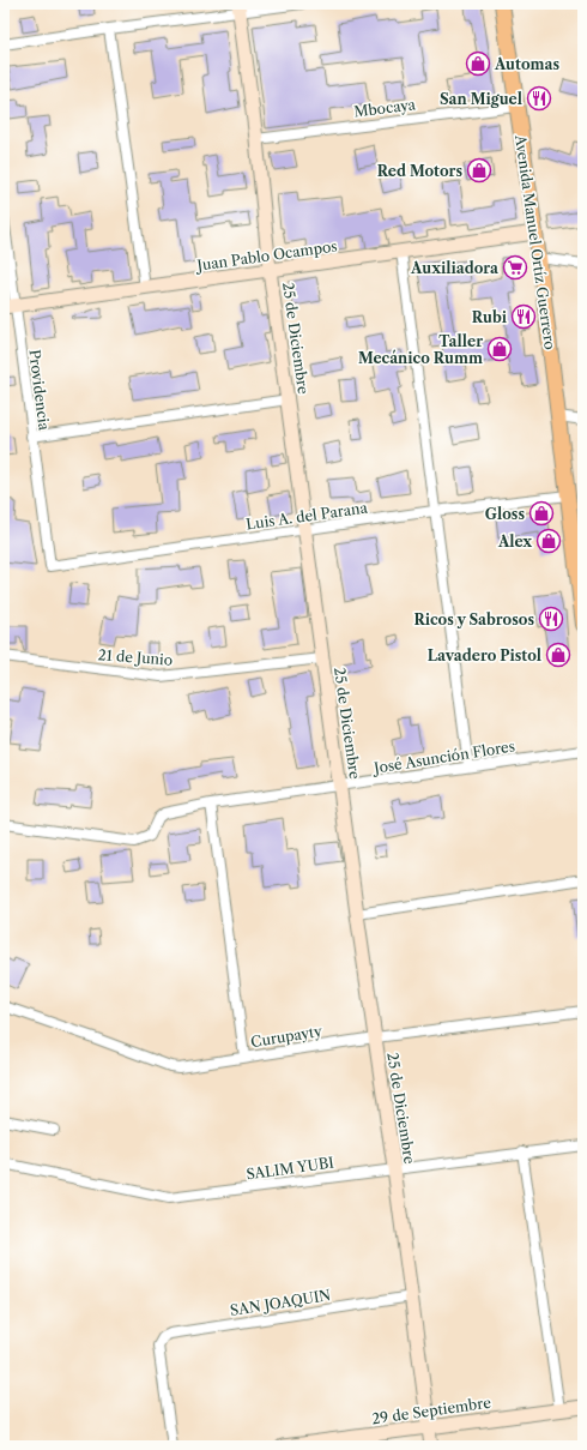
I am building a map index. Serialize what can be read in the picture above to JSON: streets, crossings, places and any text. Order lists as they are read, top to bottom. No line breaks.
{"streets":{"main road":["Avenida Manuel Ortíz Guerrero"],"street":["Mbocaya","Juan Pablo Ocampos","25 de Diciembre","Providencia","Luis A. del Parana","21 de Junio","José Asunción Flores","Curupayty","SALIM YUBI","SAN JOAQUIN","29 de Septiembre"]},"crossings":[["Mbocaya","Avenida Manuel Ortíz Guerrero"],["Mbocaya","25 de Diciembre"],["Avenida Manuel Ortíz Guerrero","Juan Pablo Ocampos"],["Avenida Manuel Ortíz Guerrero","Luis A. del Parana"],["Juan Pablo Ocampos","25 de Diciembre"],["Juan Pablo Ocampos","Providencia"],["25 de Diciembre","Luis A. del Parana"],["25 de Diciembre","21 de Junio"],["25 de Diciembre","José Asunción Flores"],["25 de Diciembre","Curupayty"],["25 de Diciembre","SALIM YUBI"],["25 de Diciembre","SAN JOAQUIN"],["25 de Diciembre","29 de Septiembre"],["Providencia","Luis A. del Parana"]],"places":{"shop":["Automas","Red Motors","Taller Mecánico Rumm","Gloss","Alex","Lavadero Pistol"],"restaurant":["San Miguel","Rubi","Ricos y Sabrosos"],"supermarket":["Auxiliadora"]}}
